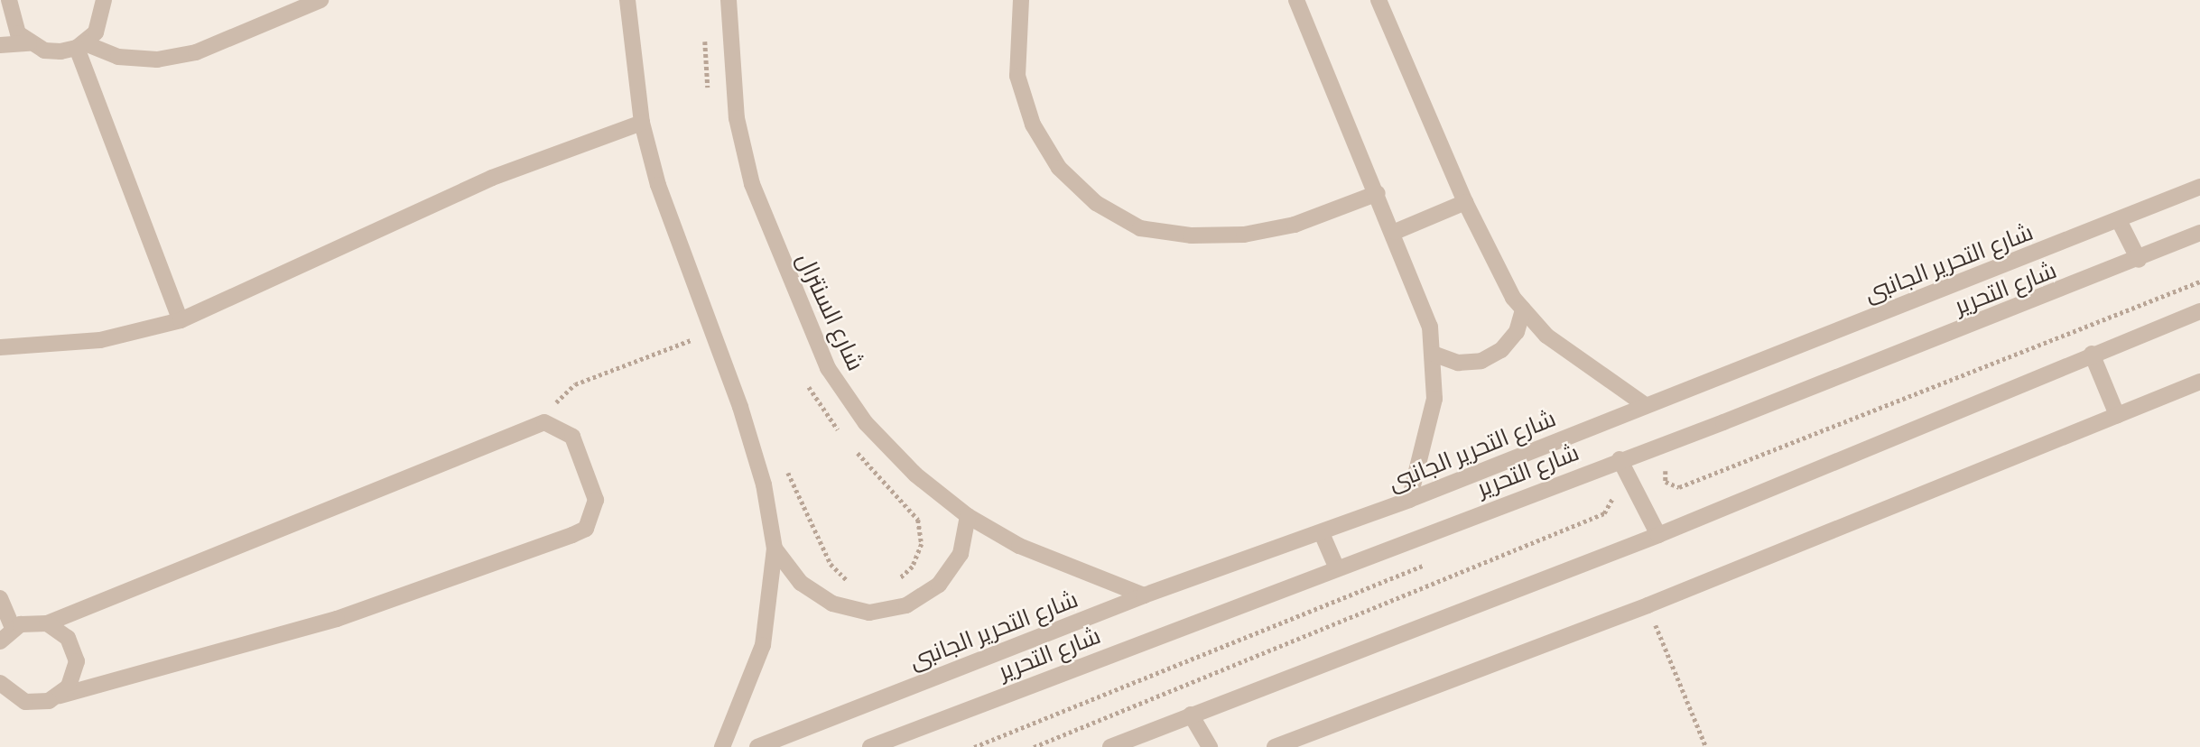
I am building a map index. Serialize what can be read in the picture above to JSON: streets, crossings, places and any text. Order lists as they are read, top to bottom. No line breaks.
{"streets":{"street":["شارع التحرير الجانبى","شارع التحرير","شارع السنترال"]},"crossings":[["شارع التحرير الجانبى","شارع السنترال"]]}
